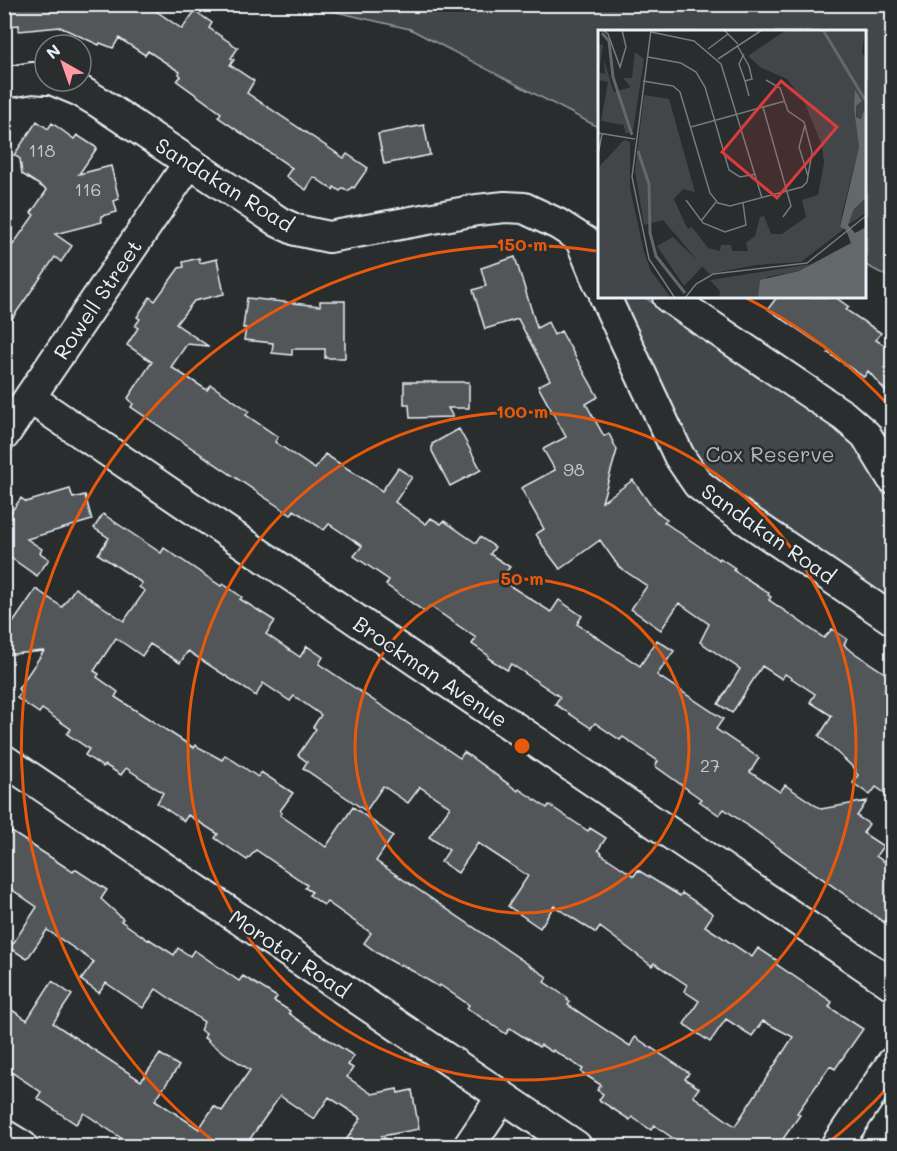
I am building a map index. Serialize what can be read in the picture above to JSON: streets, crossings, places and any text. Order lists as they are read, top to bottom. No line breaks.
{"streets":{"street":["Sandakan Road","Rowell Street","Brockman Avenue","Morotai Road"]},"crossings":[["Sandakan Road","Rowell Street"],["Rowell Street","Brockman Avenue"]],"parks":["Cox Reserve"],"house_numbers":["118","116","98","27"],"north":"top left","rings":["150 m","100 m","50 m"]}
